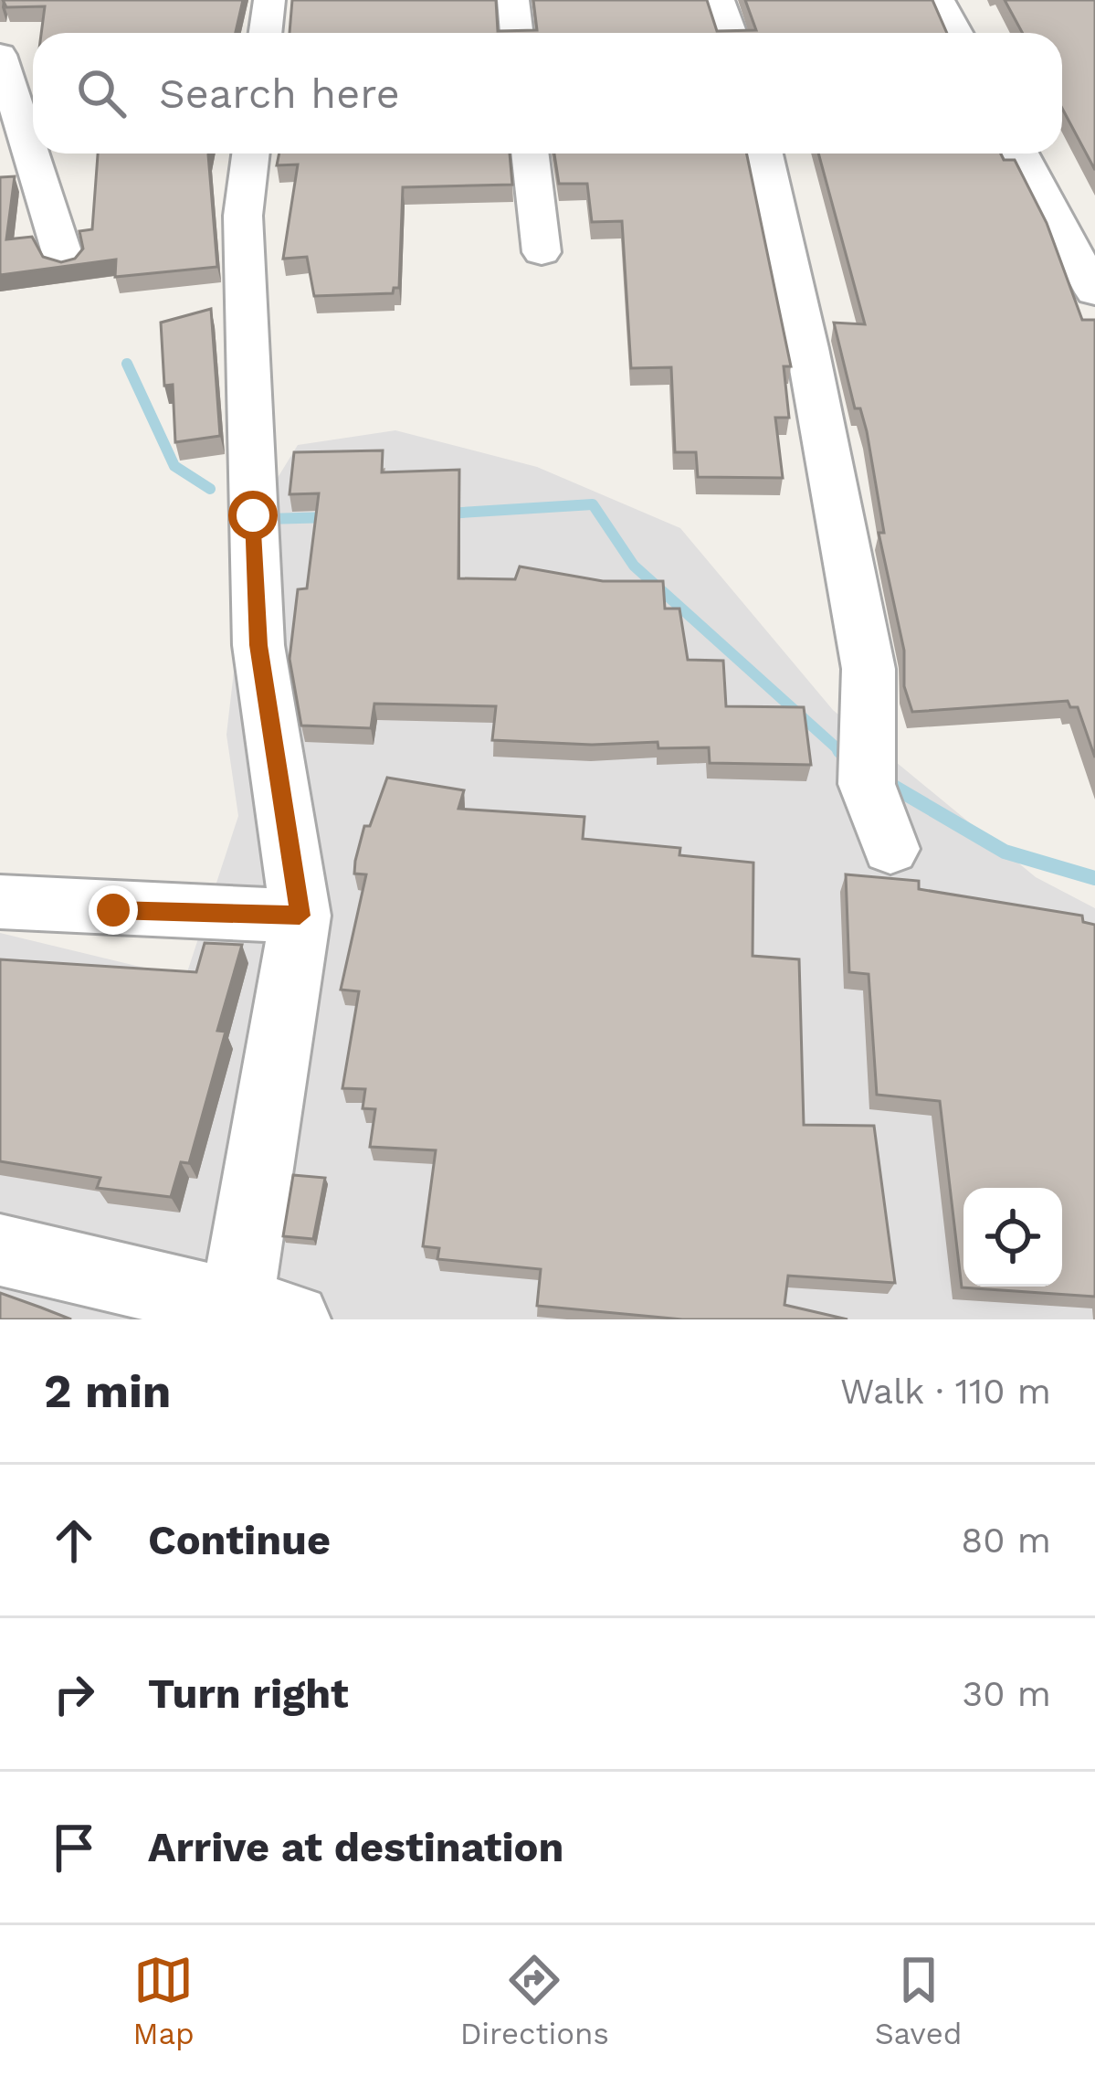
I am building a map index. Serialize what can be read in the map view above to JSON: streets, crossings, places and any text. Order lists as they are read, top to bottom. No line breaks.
{"page":{"search":"Search here","heading":["2 min","Walk · 110 m"],"list":[["Continue","80 m"],["Turn right","30 m"],"Arrive at destination"],"nav":["Map","Directions","Saved"]}}
